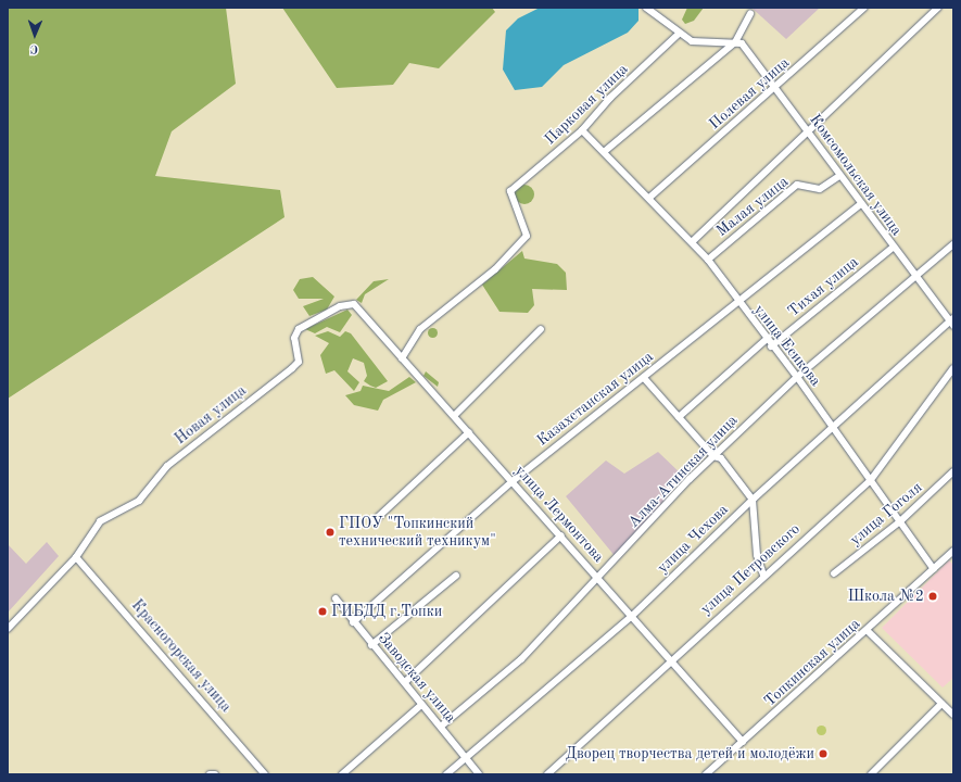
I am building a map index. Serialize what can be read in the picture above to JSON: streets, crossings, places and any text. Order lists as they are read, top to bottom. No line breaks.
{"streets":{"street":["Полевая улица","Парковая улица","Комсомольская улица","Малая улица","Тихая улица","улица Есикова","Казахстанская улица","Новая улица","Алма-Атинская улица","улица Лермонтова","улица Гоголя","улица Чехова","улица Петровского","Красногорская улица","Топкинская улица","Заводская улица"]},"crossings":[["Полевая улица","Комсомольская улица"],["Полевая улица","улица Есикова"],["Парковая улица","улица Есикова"],["Парковая улица","улица Лермонтова"],["Комсомольская улица","Малая улица"],["Комсомольская улица","Тихая улица"],["Комсомольская улица","Казахстанская улица"],["Комсомольская улица","Алма-Атинская улица"],["Комсомольская улица","улица Чехова"],["Малая улица","улица Есикова"],["Тихая улица","улица Есикова"],["улица Есикова","Казахстанская улица"],["улица Есикова","Алма-Атинская улица"],["улица Есикова","улица Гоголя"],["улица Есикова","улица Чехова"],["улица Есикова","улица Петровского"],["улица Есикова","Топкинская улица"],["Казахстанская улица","улица Лермонтова"],["Казахстанская улица","Заводская улица"],["Новая улица","улица Лермонтова"],["Новая улица","Красногорская улица"],["Алма-Атинская улица","улица Лермонтова"],["Алма-Атинская улица","Заводская улица"],["улица Лермонтова","улица Чехова"],["улица Лермонтова","улица Петровского"],["улица Лермонтова","Топкинская улица"],["улица Чехова","Заводская улица"]],"places":["ГПОУ \"Топкинский технический техникум\"","Школа №2","ГИБДД г.Топки","Дворец творчества детей и молодёжи"],"north":"bottom"}
